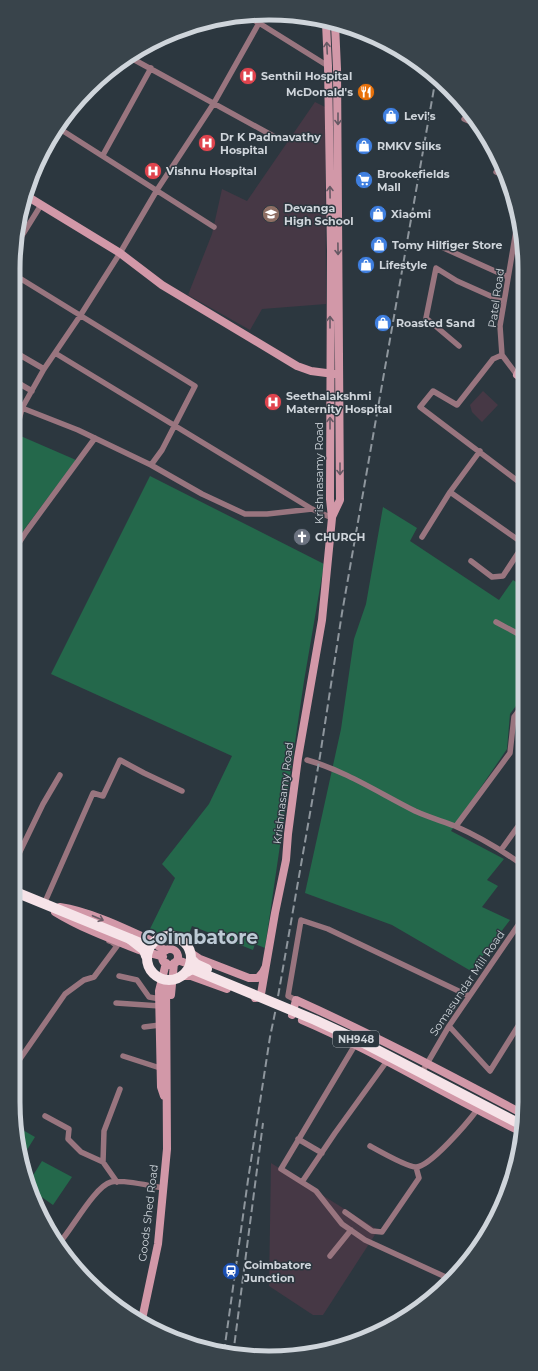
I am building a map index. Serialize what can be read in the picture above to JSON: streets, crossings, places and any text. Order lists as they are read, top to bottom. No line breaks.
{"streets":{"highway":["NH948"],"main road":["Krishnasamy Road","Goods Shed Road"],"street":["Patel Road","Somasundar Mill Road"]},"crossings":[["Krishnasamy Road","NH948"]],"districts":["Coimbatore"],"places":{"hospital":["Senthil Hospital","Dr K Padmavathy Hospital","Vishnu Hospital","Seethalakshmi Maternity Hospital"],"restaurant":["McDonald's"],"shop":["Levi's","RMKV Silks","Xiaomi","Tomy Hilfiger Store","Lifestyle","Roasted Sand"],"supermarket":["Brookefields Mall"],"school or university":["Devanga High School"],"church":["CHURCH"],"station":["Coimbatore Junction"]}}
